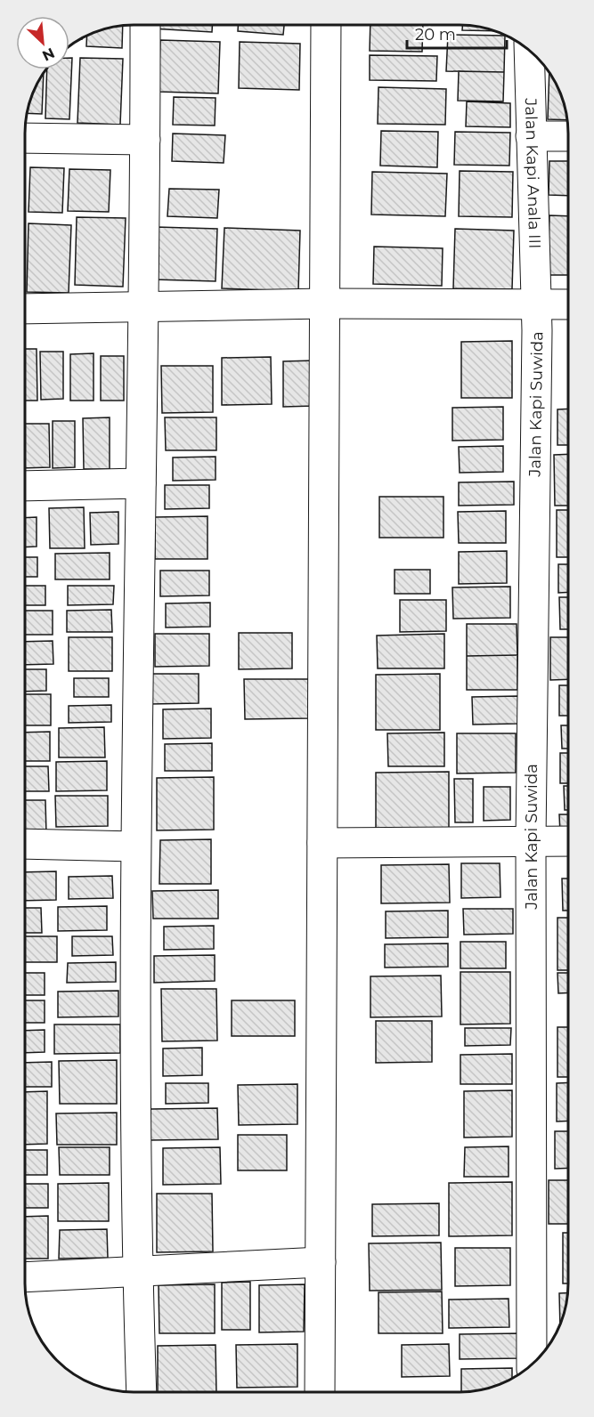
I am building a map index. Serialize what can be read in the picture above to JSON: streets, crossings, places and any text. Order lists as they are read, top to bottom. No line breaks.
{"streets":{"street":["Jalan Kapi Anala III","Jalan Kapi Suwida"]},"crossings":[["Jalan Kapi Anala III","Jalan Kapi Suwida"]],"scale_bar":"20 m","north":"bottom right"}
